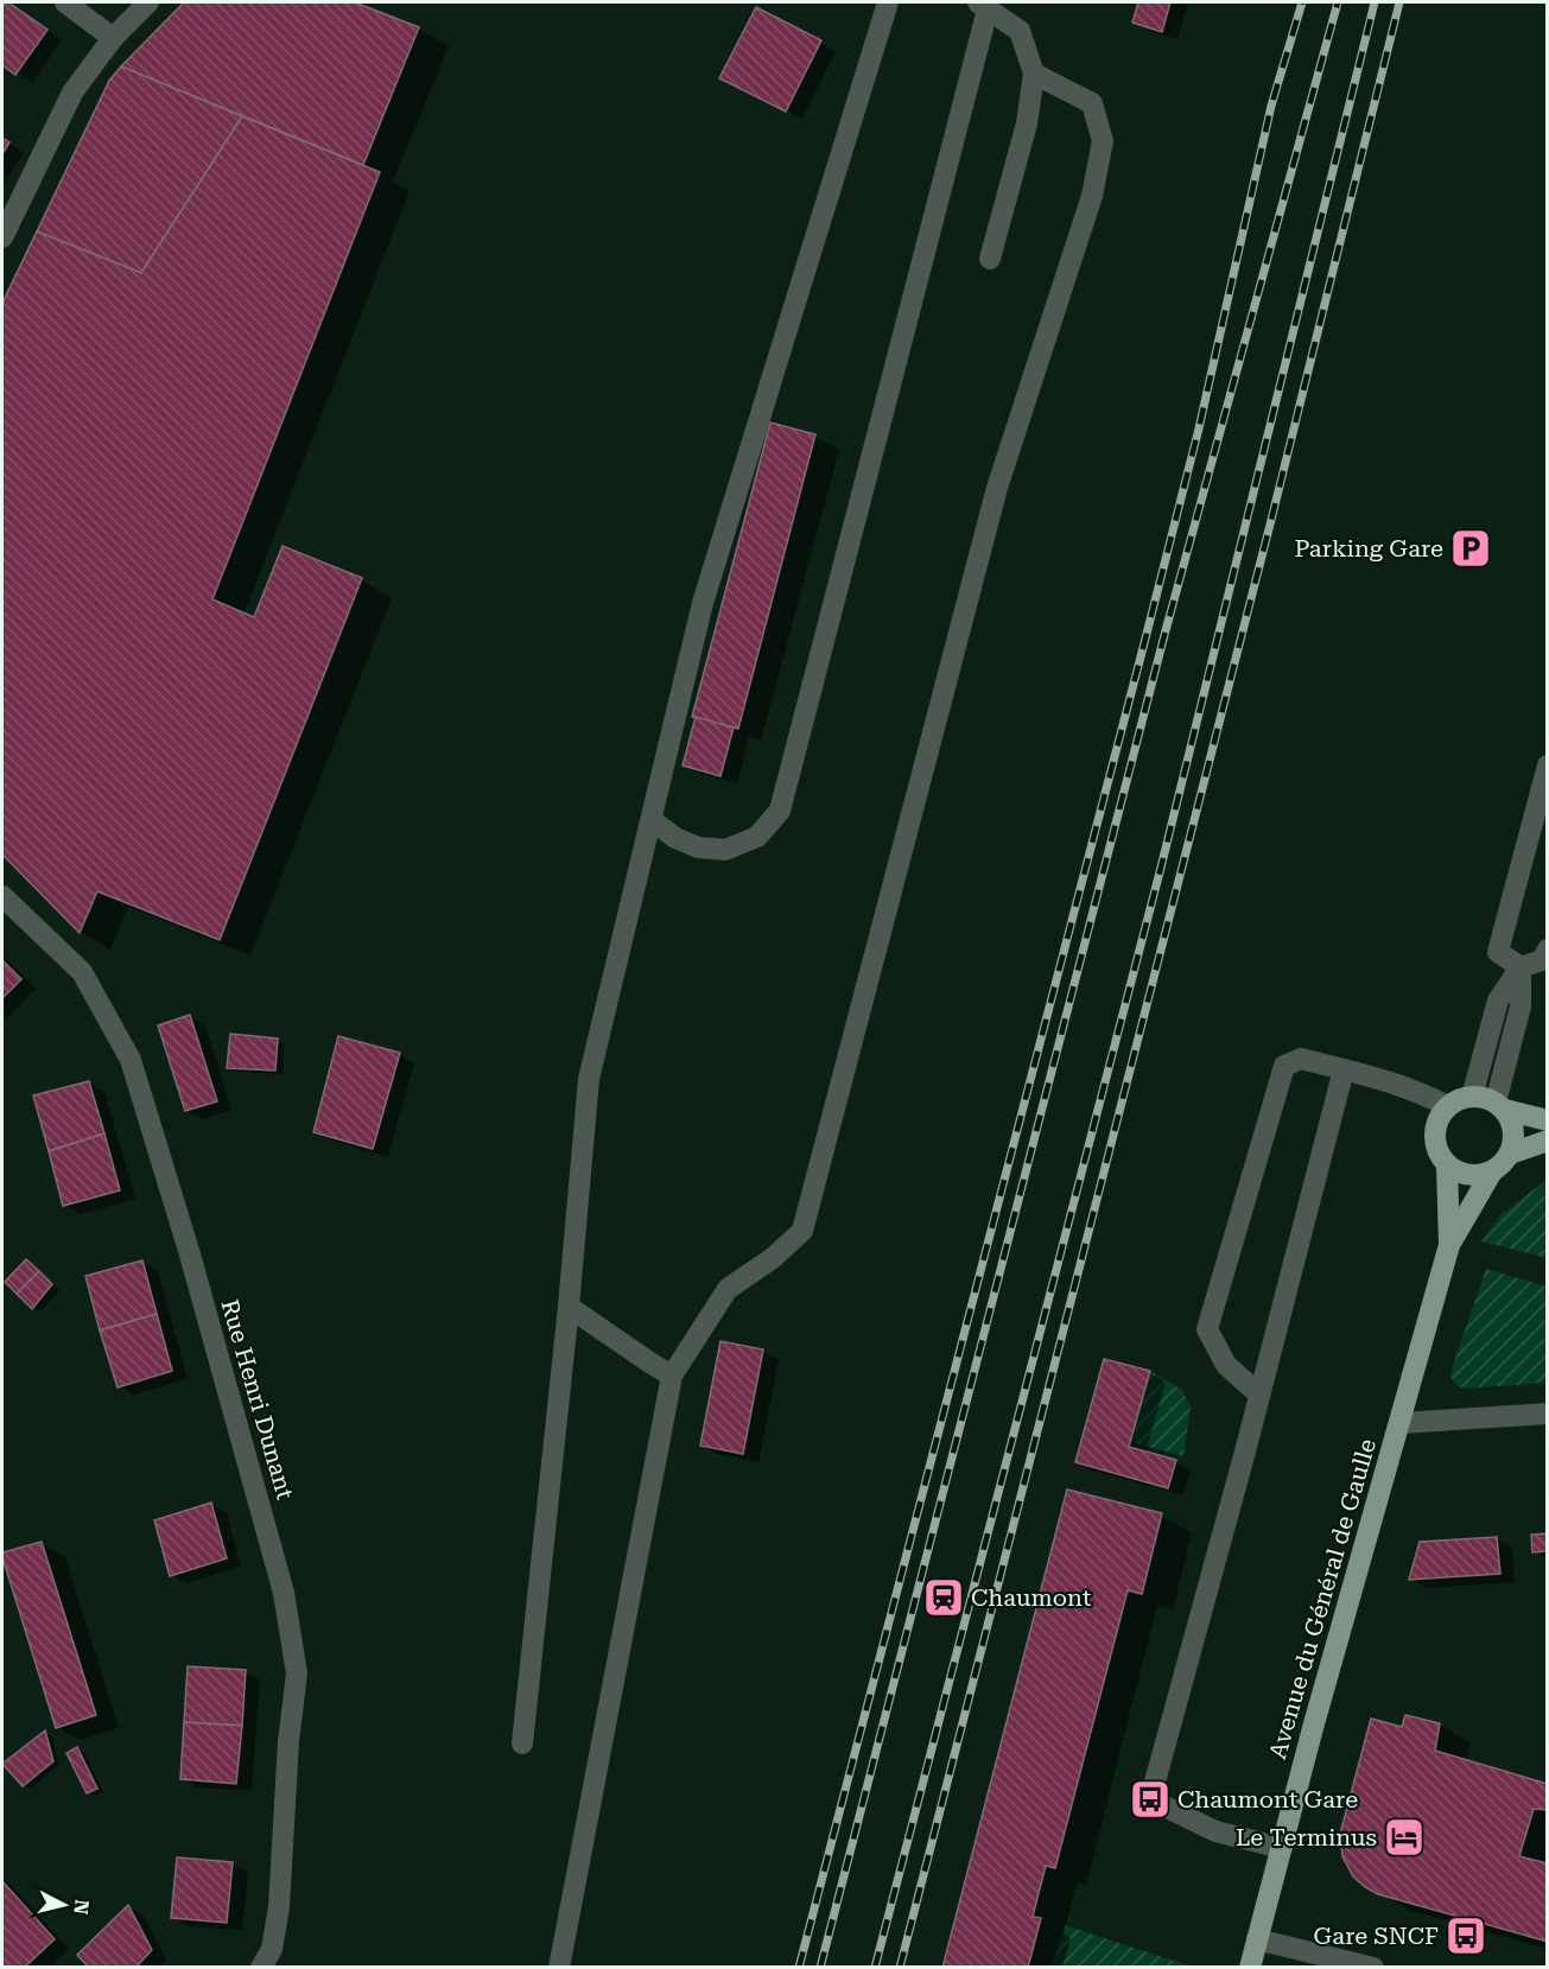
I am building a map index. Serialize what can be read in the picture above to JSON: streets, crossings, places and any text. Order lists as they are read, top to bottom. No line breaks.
{"streets":{"main road":["Avenue du Général de Gaulle"],"street":["Rue Henri Dunant"]},"places":{"parking":["Parking Gare"],"station":["Chaumont"],"bus stop":["Chaumont Gare","Gare SNCF"],"hotel":["Le Terminus"]},"north":"right"}
